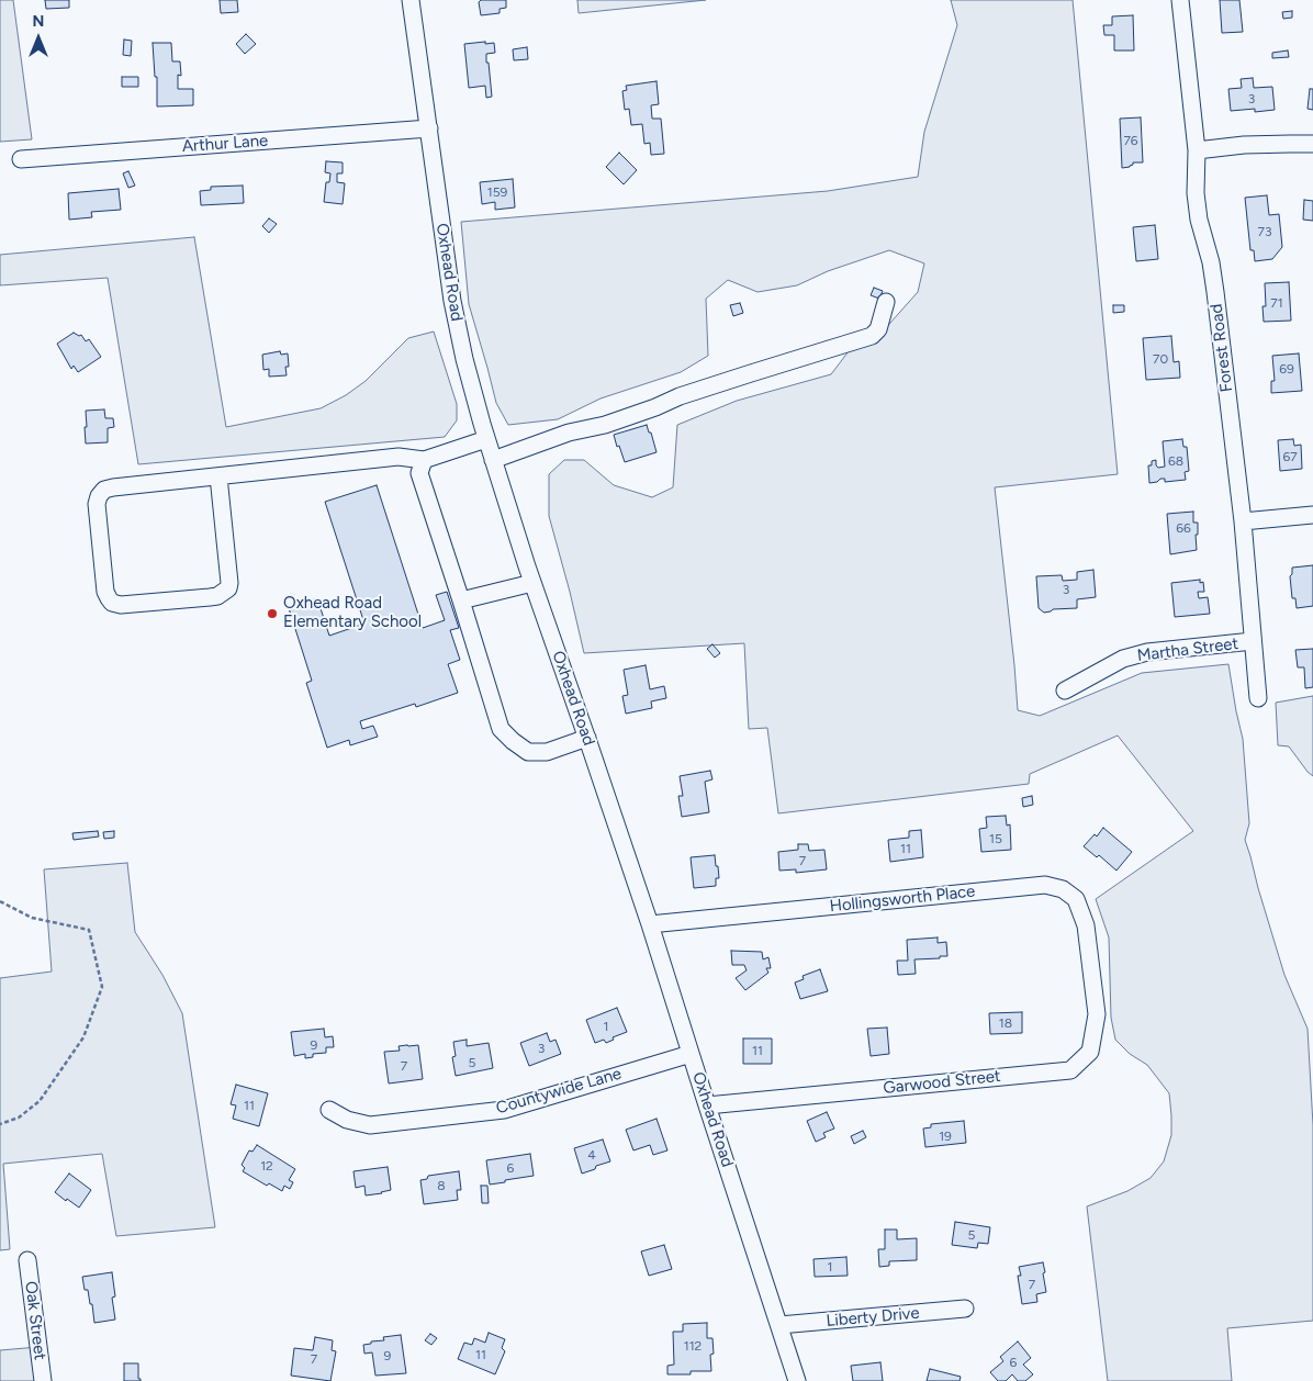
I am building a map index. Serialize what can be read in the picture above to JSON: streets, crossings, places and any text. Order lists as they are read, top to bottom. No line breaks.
{"streets":{"street":["Arthur Lane","Oxhead Road","Forest Road","Martha Street","Hollingsworth Place","Garwood Street","Countywide Lane","Liberty Drive","Oak Street"]},"crossings":[["Arthur Lane","Oxhead Road"],["Oxhead Road","Hollingsworth Place"],["Oxhead Road","Garwood Street"],["Oxhead Road","Countywide Lane"],["Oxhead Road","Liberty Drive"],["Forest Road","Martha Street"],["Hollingsworth Place","Garwood Street"]],"places":["Oxhead Road Elementary School"],"house_numbers":["3","76","159","73","71","70","69","67","68","66","3","15","11","7","18","1","9","3","11","5","7","11","19","4","12","6","8","5","1","7","112","11","9","7","6"],"north":"top"}
